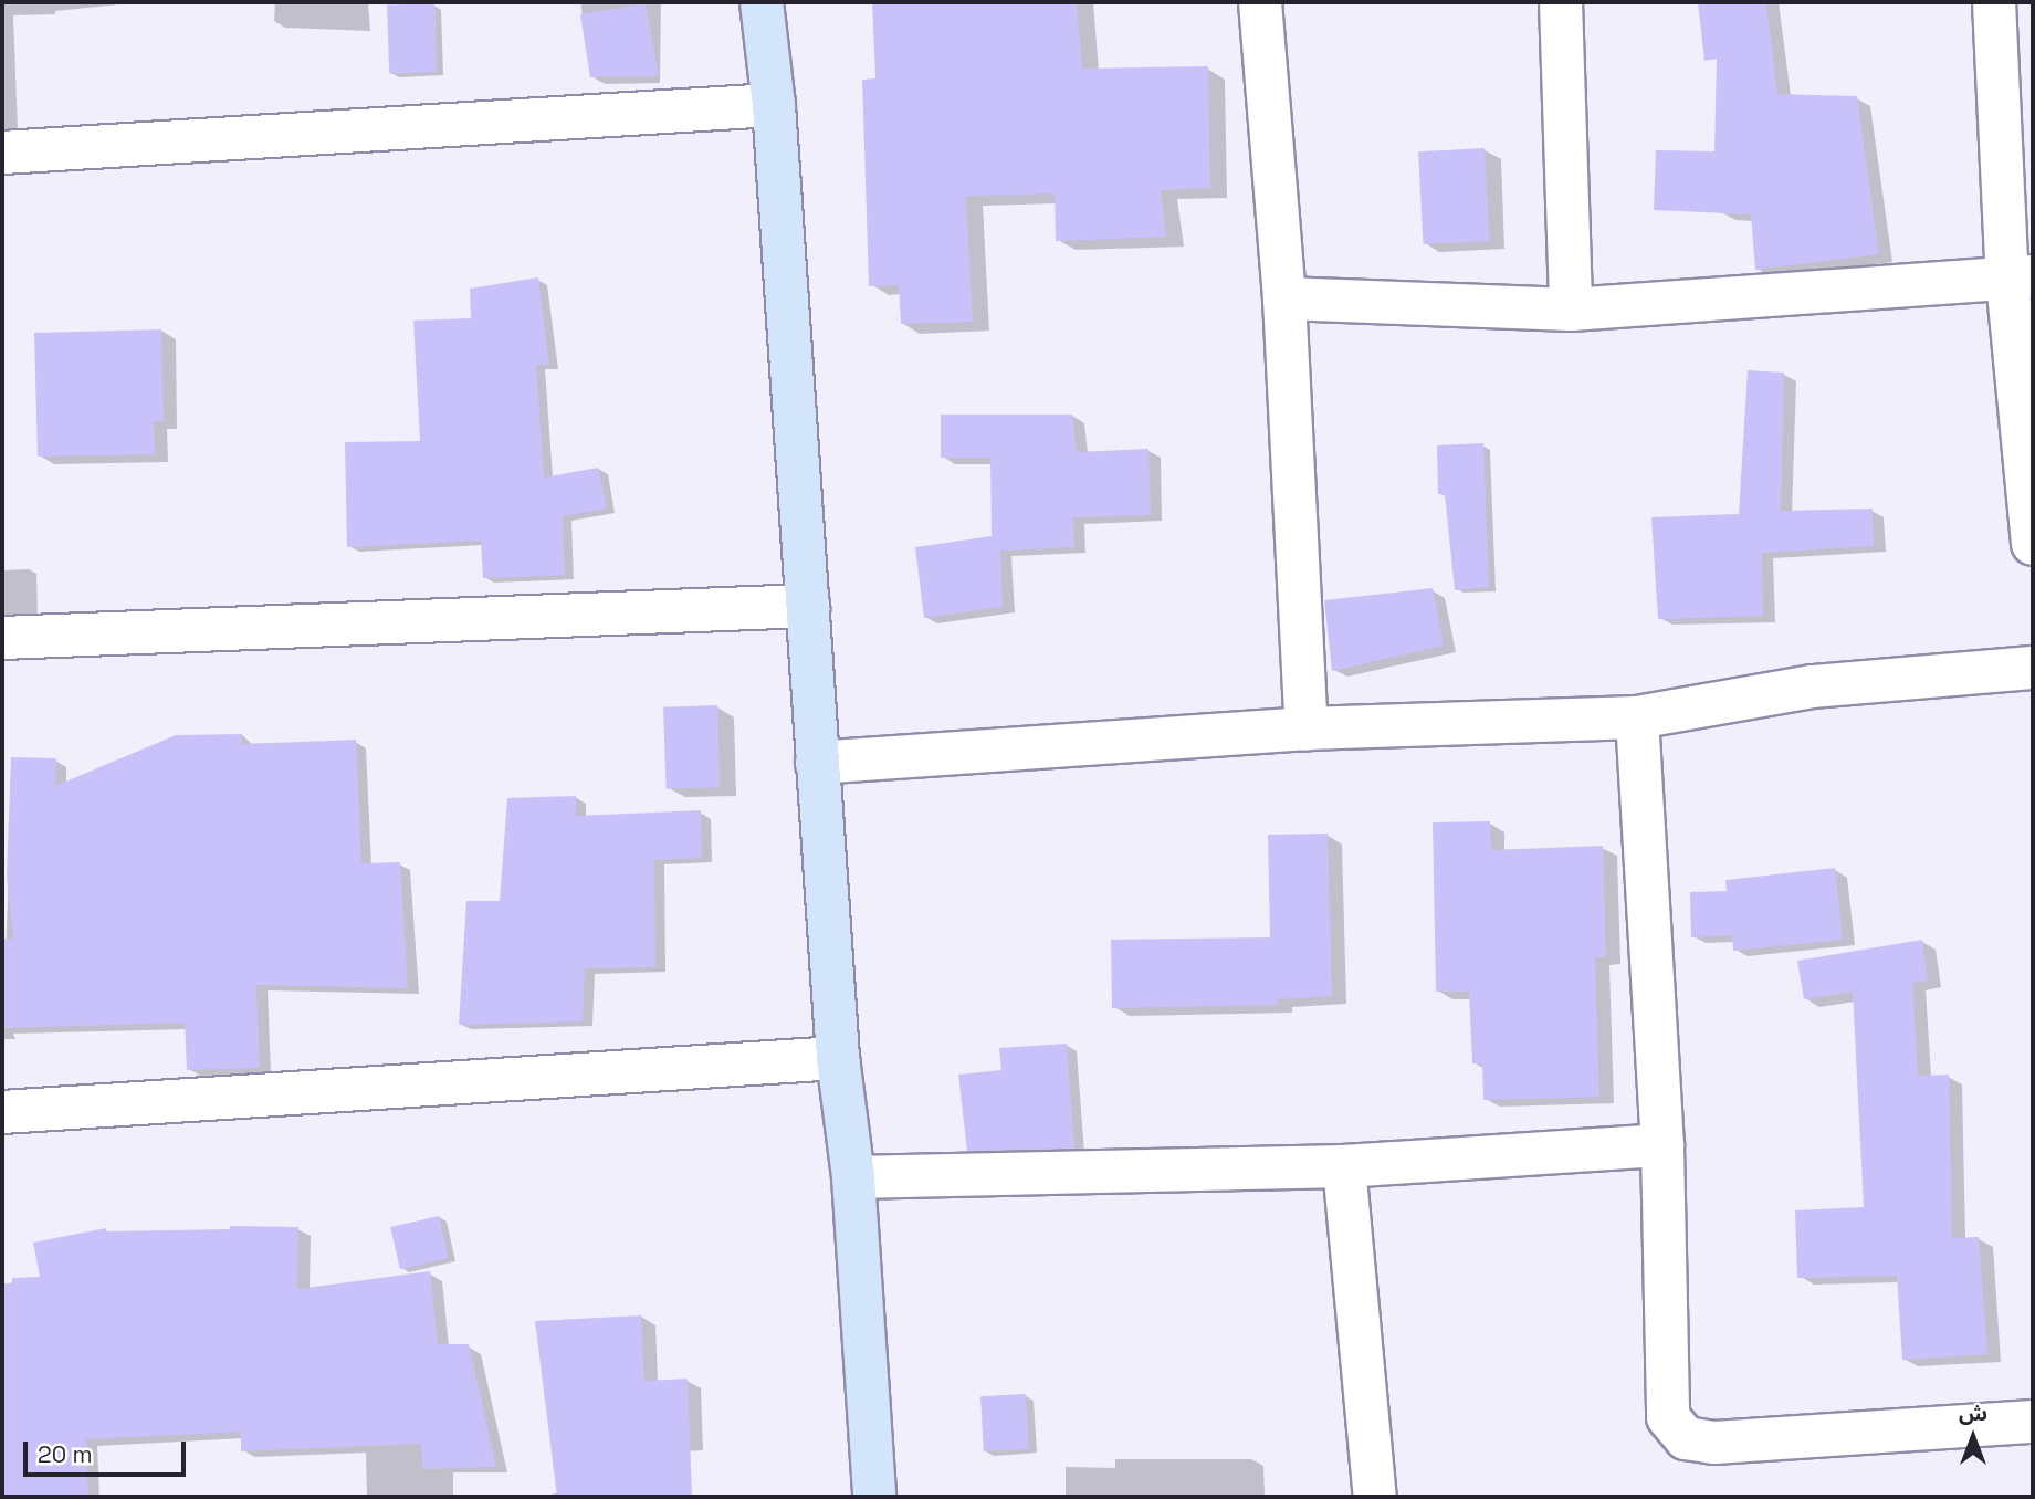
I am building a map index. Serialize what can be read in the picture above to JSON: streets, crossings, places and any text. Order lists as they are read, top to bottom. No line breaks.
{"scale_bar":"20 m","north":"top"}
